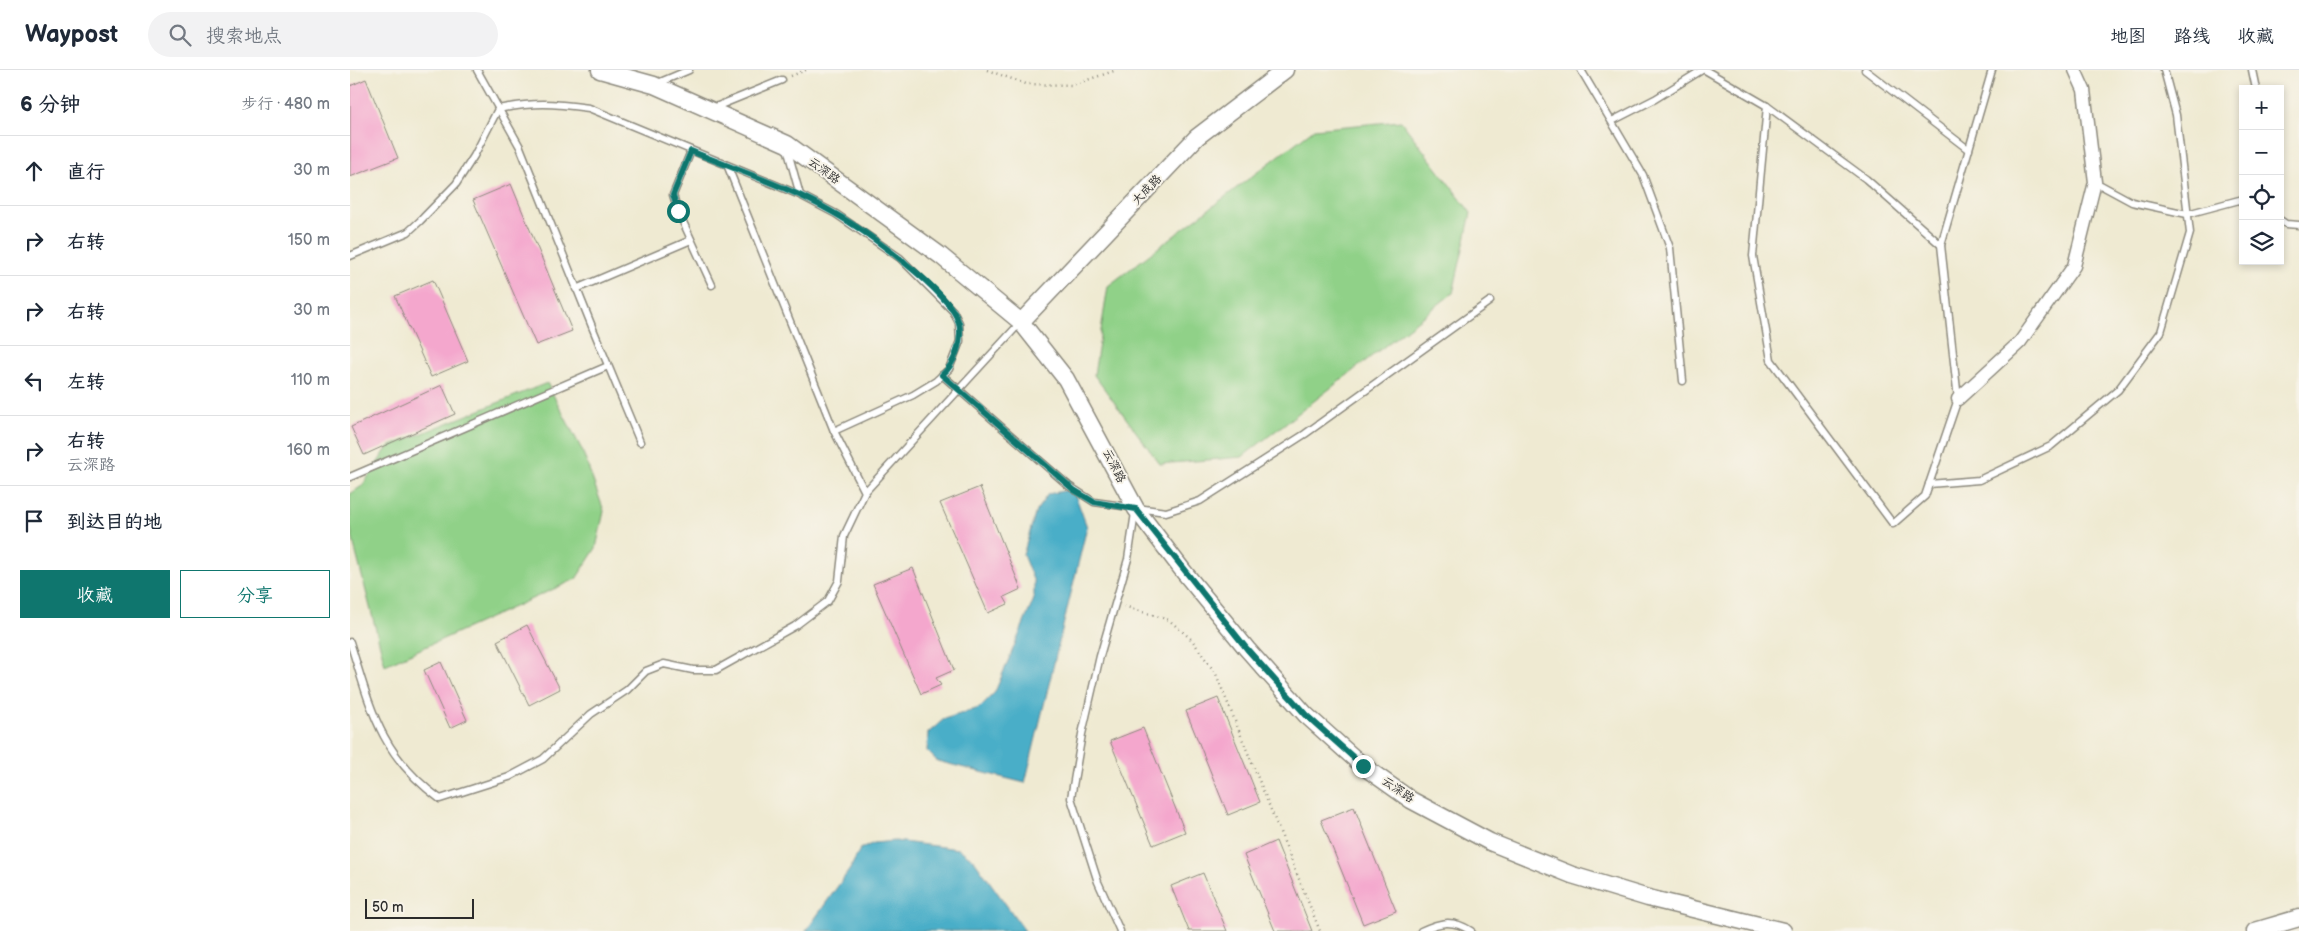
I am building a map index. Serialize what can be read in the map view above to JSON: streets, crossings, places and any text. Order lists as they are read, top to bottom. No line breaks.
{"streets":{"street":["云深路","大成路"]},"crossings":[["云深路","大成路"]],"scale_bar":"50 m","page":{"header":"Waypost","search":"搜索地点","nav":["地图","路线","收藏"],"heading":["6 分钟","步行 · 480 m"],"map_buttons":["+","−"],"list":[["直行","30 m"],["右转","150 m"],["右转","30 m"],["左转","110 m"],["右转","云深路","160 m"],"到达目的地"],"buttons":["收藏","分享"],"scale":"50 m"}}
